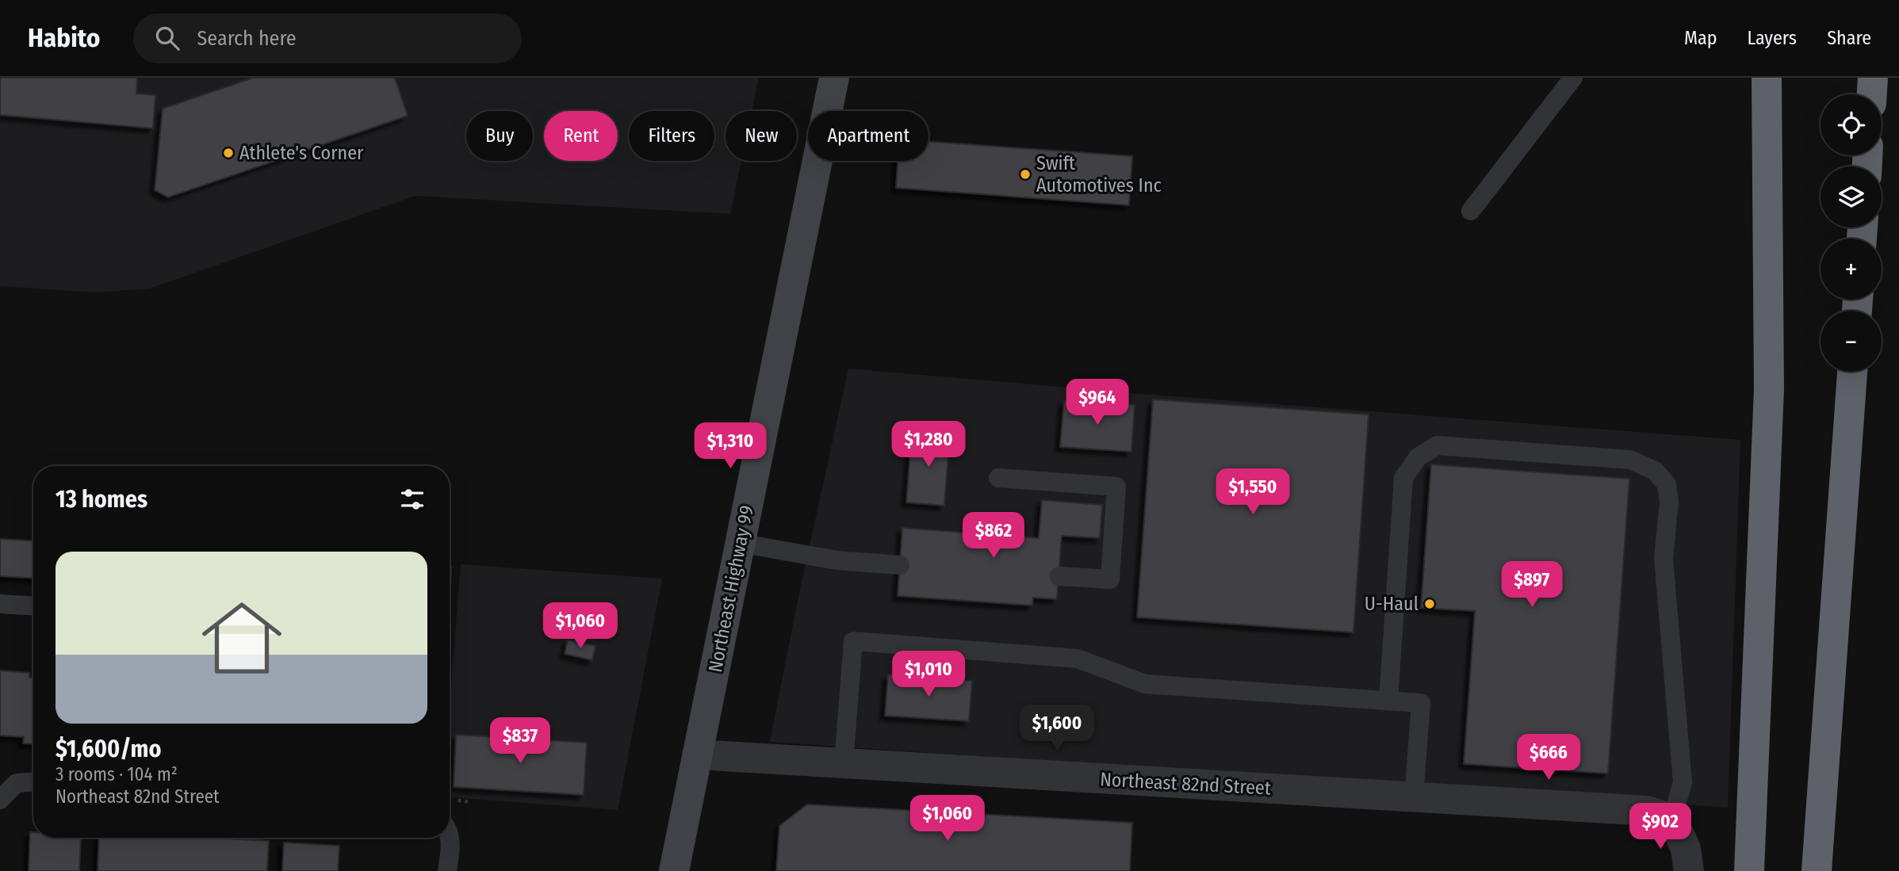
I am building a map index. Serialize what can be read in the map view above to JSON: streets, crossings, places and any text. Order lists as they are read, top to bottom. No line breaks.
{"streets":{"main road":["Northeast Highway 99"],"street":["Northeast 82nd Street"]},"crossings":[["Northeast Highway 99","Northeast 82nd Street"]],"places":["Athlete's Corner","Swift Automotives Inc","U-Haul"],"page":{"header":"Habito","search":"Search here","nav":["Map","Layers","Share"],"map_buttons":["+","−"],"chip":["Buy","Rent","Filters","New","Apartment"],"price":["$964","$1,280","$1,310","$1,550","$862","$897","$1,060","$1,010","$1,600","$837","$666","$1,060","$902"],"heading":"13 homes","list":[{"name":"$1,600/mo","note":"3 rooms · 104 m² · Northeast 82nd Street"}]}}
